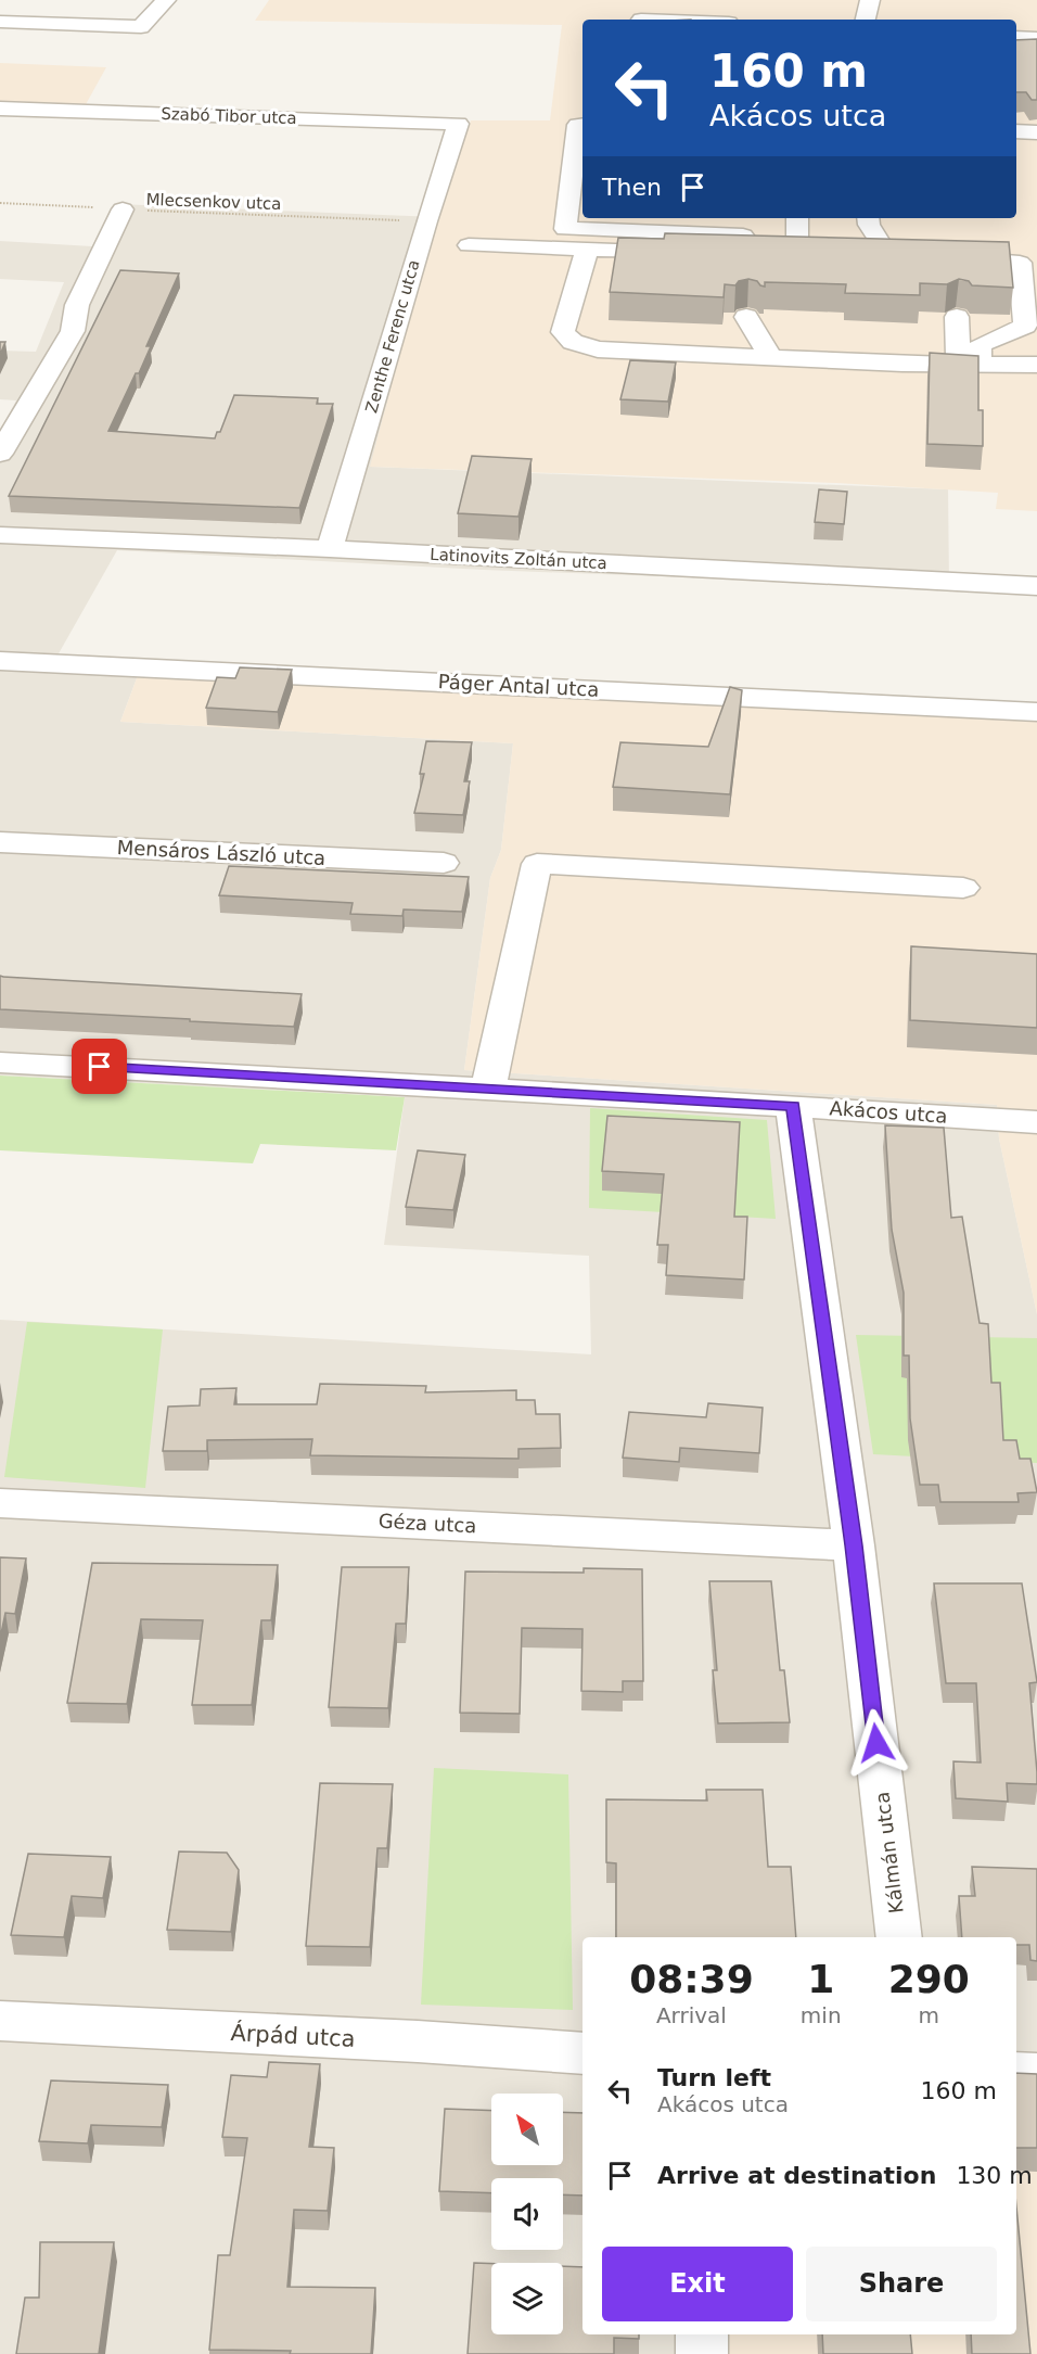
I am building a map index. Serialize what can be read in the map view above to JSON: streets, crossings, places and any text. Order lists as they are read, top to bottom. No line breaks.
{"streets":{"street":["Szabó Tibor utca","Zenthe Ferenc utca","Latinovits Zoltán utca","Páger Antal utca","Mensáros László utca","Akácos utca","Géza utca","Kálmán utca","Árpád utca"],"path":["Mlecsenkov utca"]},"crossings":[["Szabó Tibor utca","Zenthe Ferenc utca"],["Mlecsenkov utca","Zenthe Ferenc utca"],["Zenthe Ferenc utca","Latinovits Zoltán utca"],["Akácos utca","Kálmán utca"],["Géza utca","Kálmán utca"]],"north":"top left","page":{"turn":["160 m","Akácos utca"],"then":"Then","eta":["08:39","Arrival","1","min","290","m"],"list":[{"name":"Turn left","note":"Akácos utca","value":"160 m"},{"name":"Arrive at destination","value":"130 m"}],"buttons":["Exit","Share"]}}
